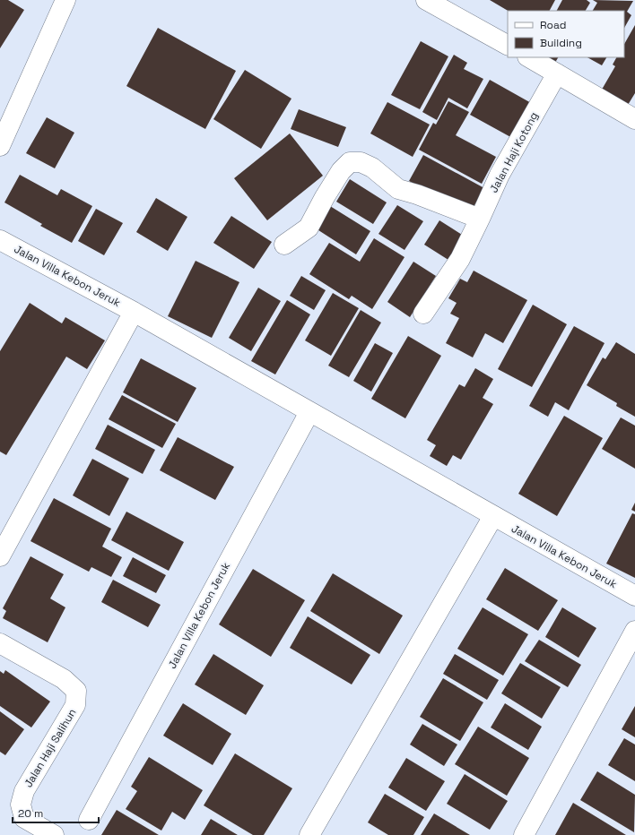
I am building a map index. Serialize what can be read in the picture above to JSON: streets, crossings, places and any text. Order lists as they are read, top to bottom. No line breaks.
{"streets":{"street":["Jalan Haji Kotong","Jalan Villa Kebon Jeruk","Jalan Haji Salihun"]},"legend":["Road","Building"],"scale_bar":"20 m"}
